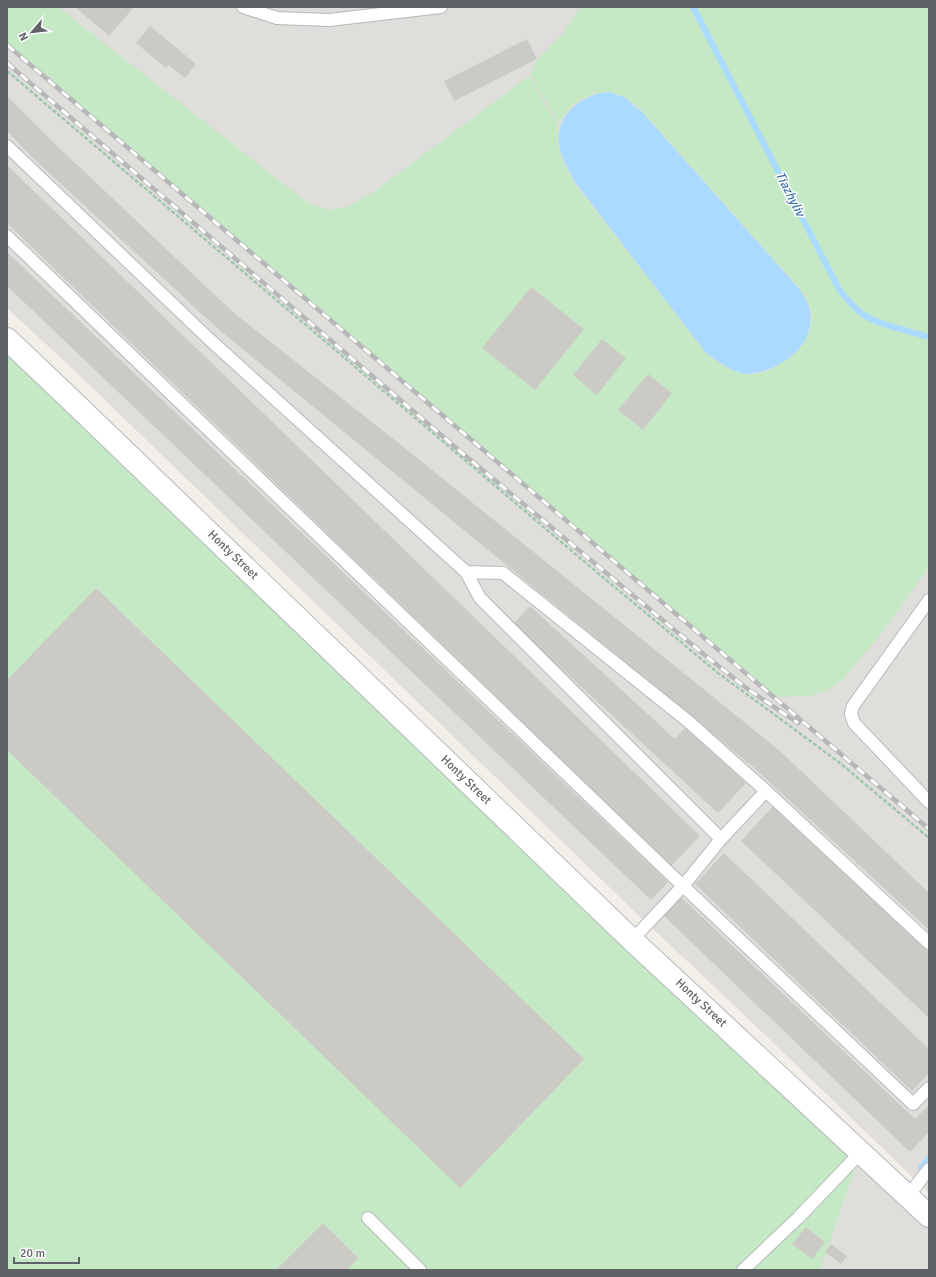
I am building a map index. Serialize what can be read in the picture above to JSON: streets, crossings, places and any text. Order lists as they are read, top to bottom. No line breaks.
{"streets":{"street":["Honty Street"]},"water":["Tiazhyliv"],"scale_bar":"20 m","north":"bottom left"}
